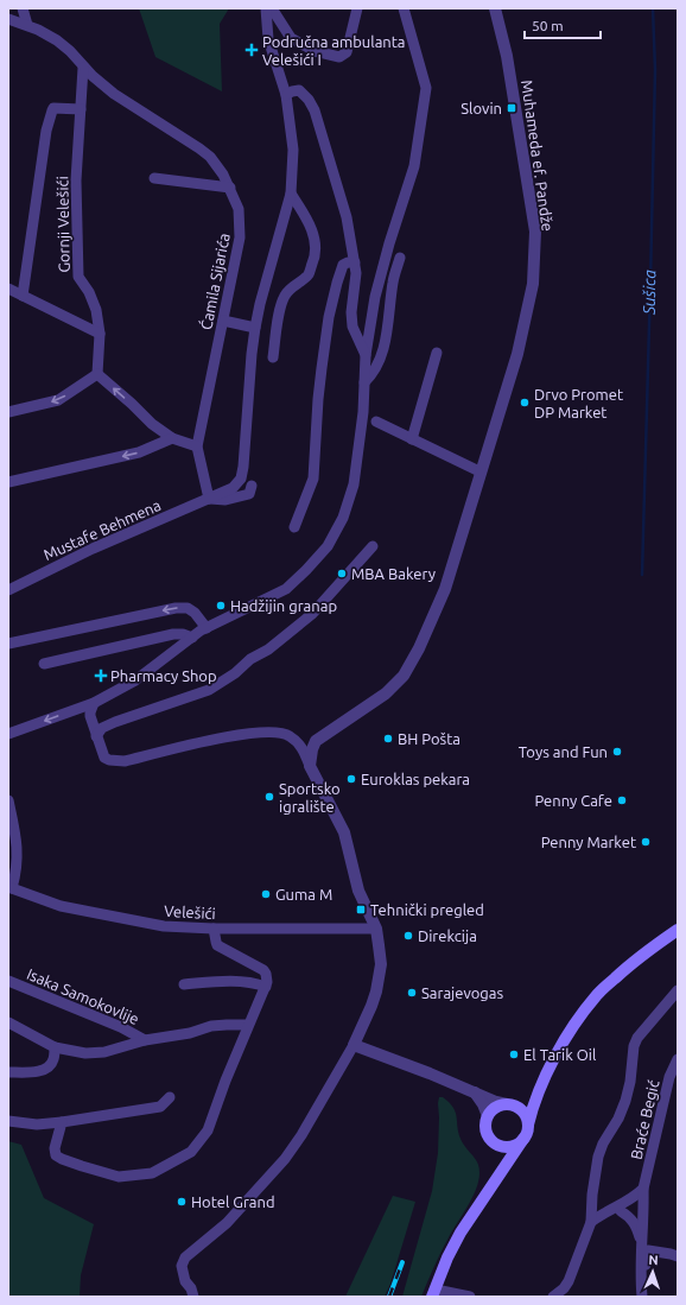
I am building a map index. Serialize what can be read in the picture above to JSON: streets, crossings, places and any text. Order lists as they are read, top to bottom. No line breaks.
{"streets":{"street":["Muhameda ef. Pandže","Gornji Velešići","Ćamila Sijarića","Mustafe Behmena","Velešići","Isaka Samokovlije","Braće Begić"]},"crossings":[["Gornji Velešići","Ćamila Sijarića"],["Ćamila Sijarića","Mustafe Behmena"]],"water":["Sušica"],"places":{"health":["Područna ambulanta Velešići I","Pharmacy Shop"],"transit":["Slovin","Tehnički pregled"],"other":["Drvo Promet DP Market","MBA Bakery","Hadžijin granap","BH Pošta","Toys and Fun","Euroklas pekara","Sportsko igralište","Penny Cafe","Penny Market","Guma M","Direkcija","Sarajevogas","El Tarik Oil","Hotel Grand"]},"scale_bar":"50 m","north":"top"}
